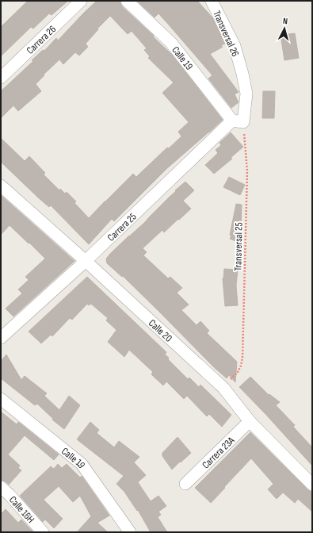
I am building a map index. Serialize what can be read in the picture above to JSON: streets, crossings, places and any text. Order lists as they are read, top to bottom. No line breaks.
{"streets":{"street":["Transversal 26","Carrera 26","Calle 19","Carrera 25","Calle 20","Carrera 23A","Calle 16H"],"path":["Transversal 25"]},"crossings":[["Transversal 26","Calle 19"],["Transversal 26","Carrera 25"],["Transversal 26","Transversal 25"],["Calle 19","Carrera 25"],["Calle 19","Transversal 25"],["Carrera 25","Transversal 25"],["Carrera 25","Calle 20"],["Calle 20","Carrera 23A"]],"north":"top"}
